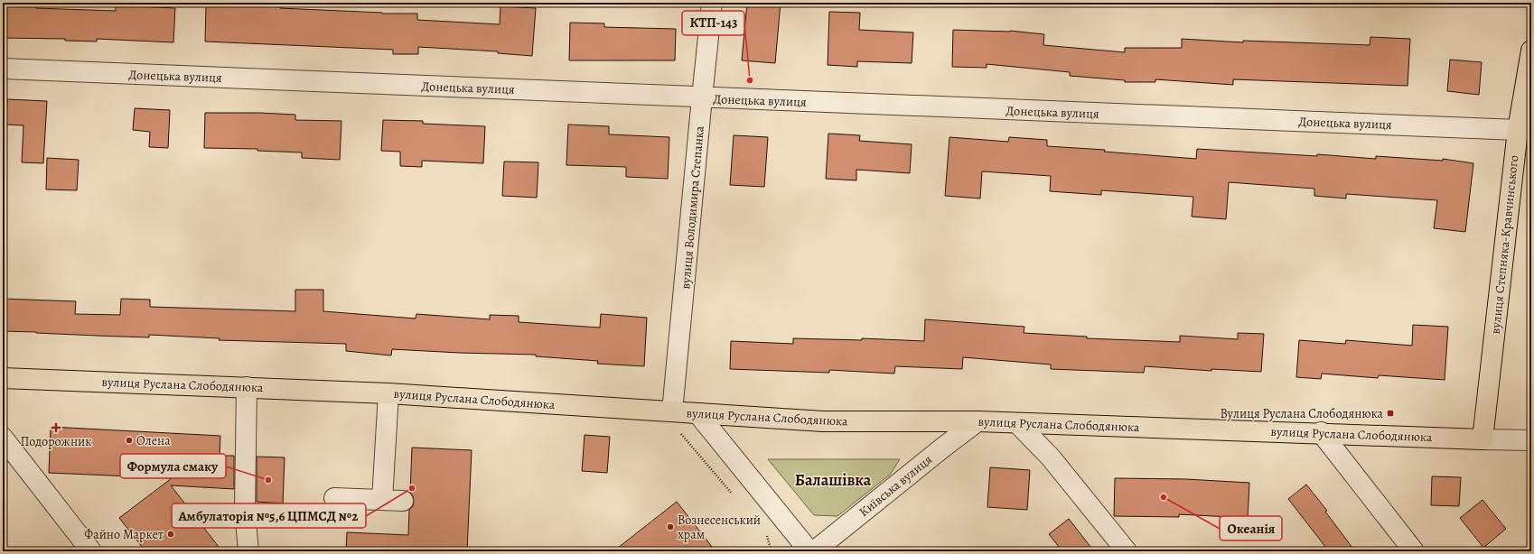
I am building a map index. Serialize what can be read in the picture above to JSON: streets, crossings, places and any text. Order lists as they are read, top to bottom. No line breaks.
{"streets":{"main road":["вулиця Степняка-Кравчинського","вулиця Руслана Слободянюка"],"street":["Донецька вулиця","вулиця Володимира Степанка","Київська вулиця"]},"crossings":[["Донецька вулиця","вулиця Володимира Степанка"],["Донецька вулиця","вулиця Степняка-Кравчинського"],["вулиця Володимира Степанка","вулиця Руслана Слободянюка"],["вулиця Степняка-Кравчинського","вулиця Руслана Слободянюка"],["вулиця Руслана Слободянюка","Київська вулиця"]],"districts":["Балашівка"],"places":{"other":["КТП-143","Олена","Формула смаку","Амбулаторія №5,6 ЦПМСД №2","Океанія","Вознесенський храм","Файно Маркет"],"transit":["Вулиця Руслана Слободянюка"],"health":["Подорожник"]}}
